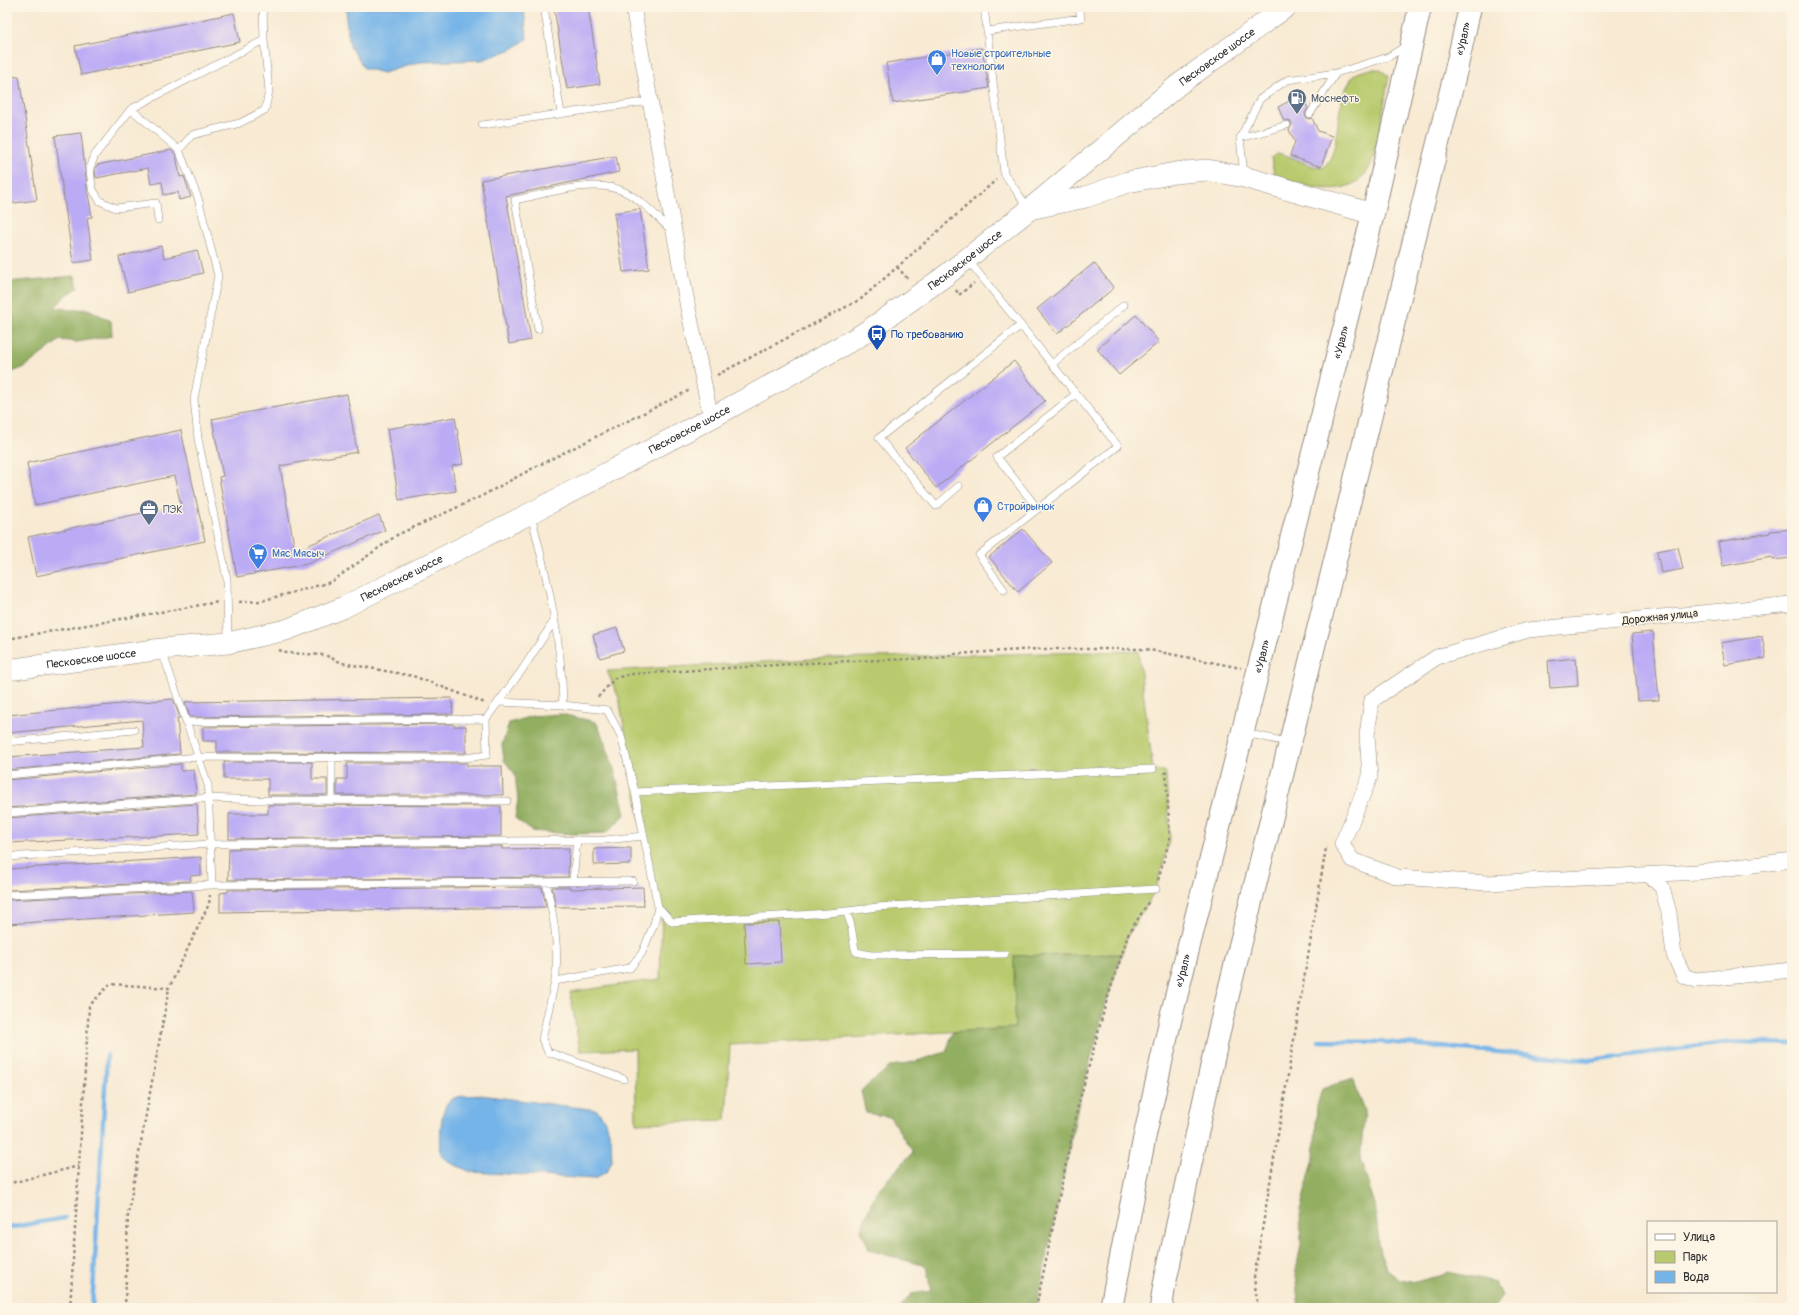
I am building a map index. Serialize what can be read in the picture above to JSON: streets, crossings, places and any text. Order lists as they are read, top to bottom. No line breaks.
{"streets":{"highway":["«Урал»"],"street":["Песковское шоссе","Дорожная улица"]},"places":{"shop":["Новые строительные технологии","Стройрынок"],"fuel station":["Моснефть"],"bus stop":["По требованию"],"office":["ПЭК"],"supermarket":["Мяс Мясыч"]},"legend":["Улица","Парк","Вода"]}
